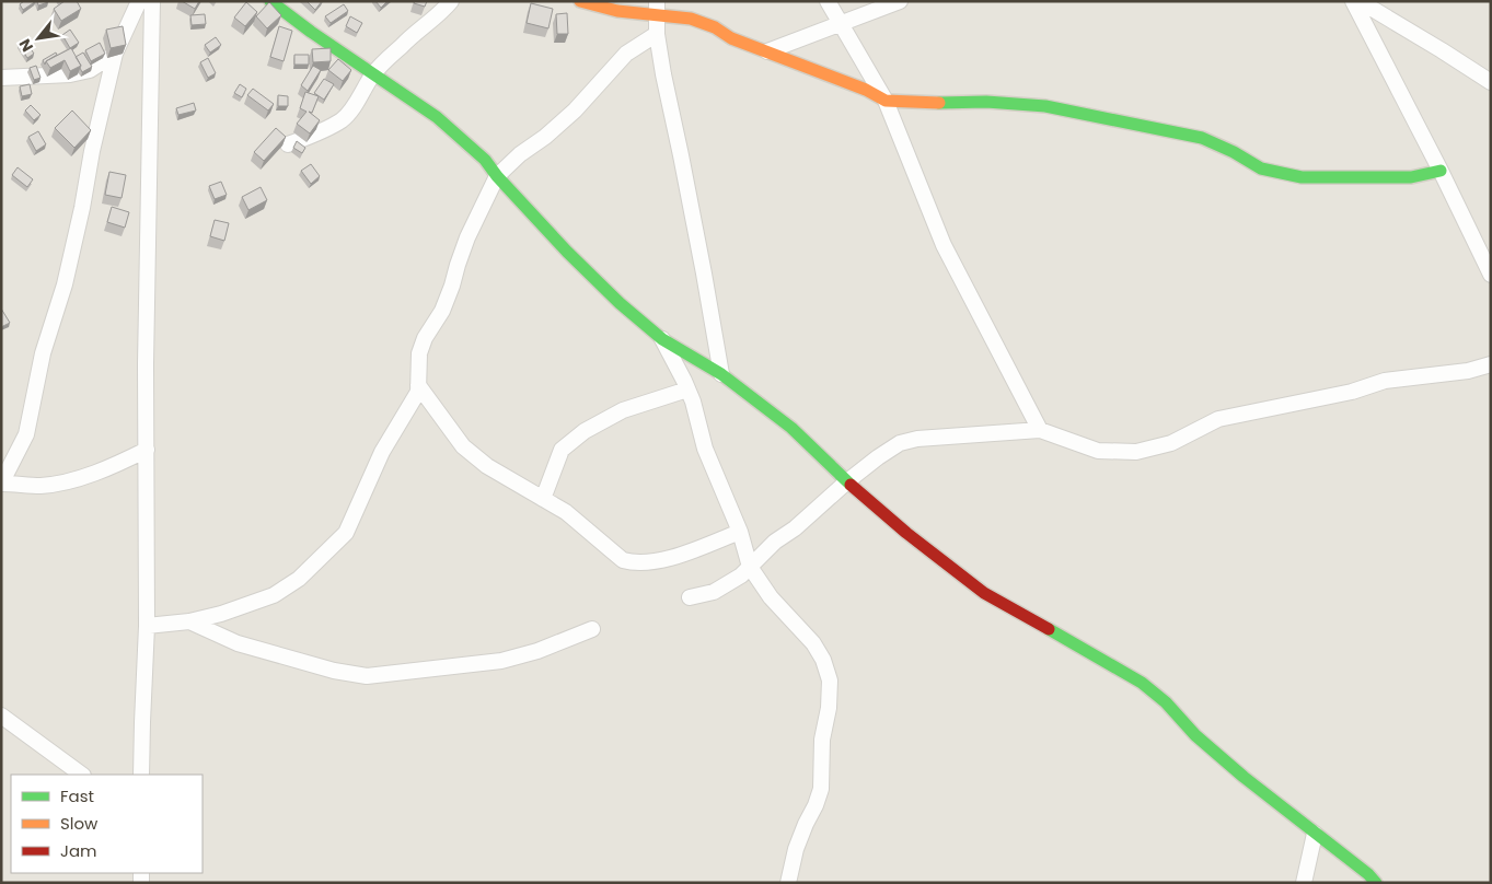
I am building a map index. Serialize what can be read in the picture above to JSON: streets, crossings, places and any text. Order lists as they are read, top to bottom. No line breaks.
{"legend":["Fast","Slow","Jam"],"north":"bottom left"}
